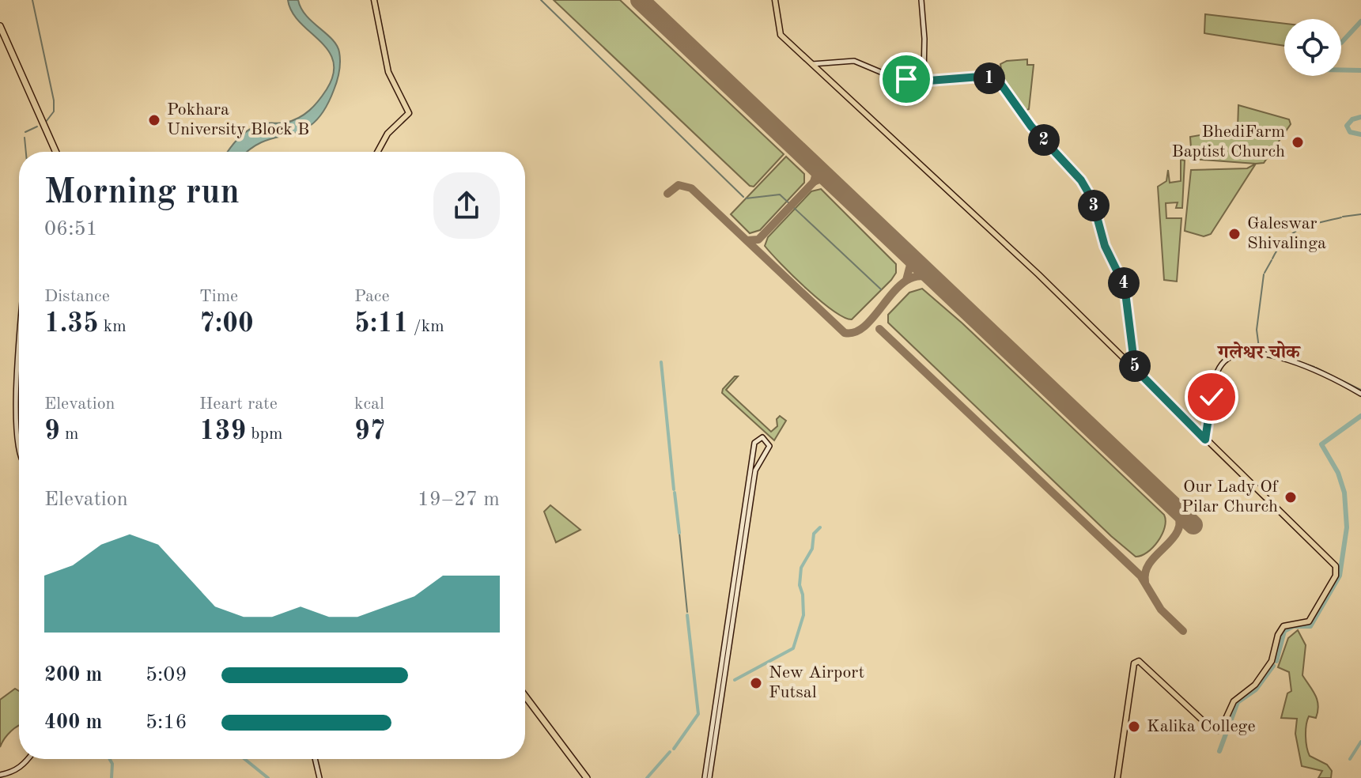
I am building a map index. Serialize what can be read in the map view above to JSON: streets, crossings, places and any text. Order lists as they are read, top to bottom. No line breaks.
{"districts":["गलेश्वर चोक"],"places":["Pokhara University Block B","BhediFarm Baptist Church","Galeswar Shivalinga","Our Lady Of Pilar Church","New Airport Futsal","Kalika College"],"page":{"pins":["1","2","3","4","5"],"heading":["Morning run","06:51"],"stats":[["Distance","1.35 km"],["Time","7:00"],["Pace","5:11 /km"],["Elevation","9 m"],["Heart rate","139 bpm"],["kcal","97"]],"chart":["Elevation","19–27 m"],"list":[{"name":"200 m","note":"5:09"},{"name":"400 m","note":"5:16"}]}}
